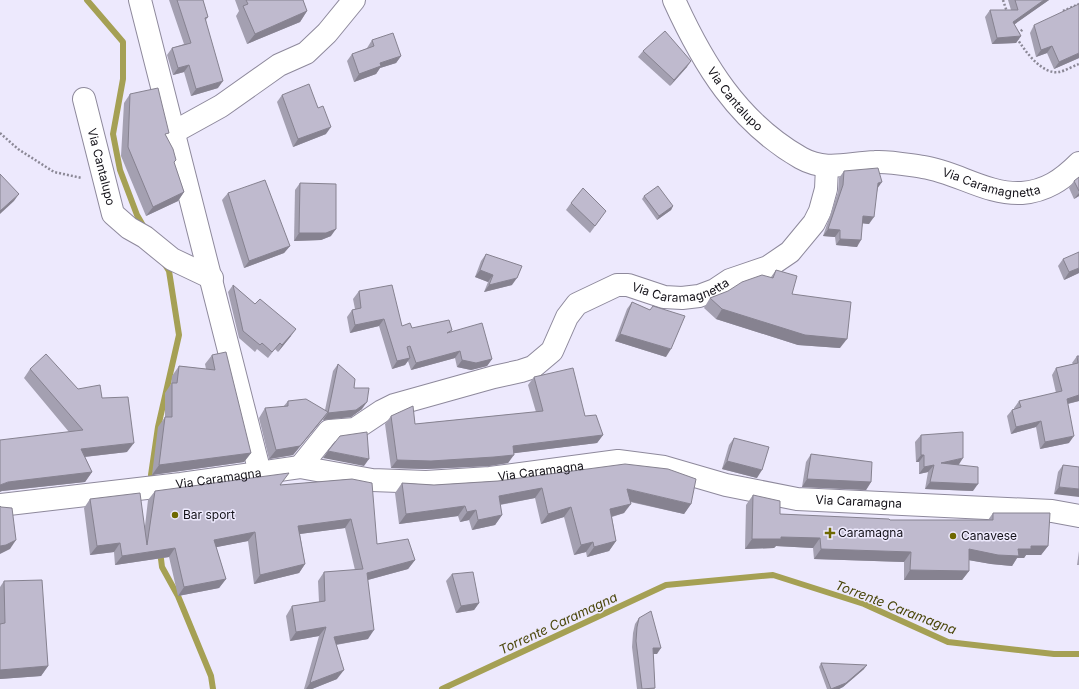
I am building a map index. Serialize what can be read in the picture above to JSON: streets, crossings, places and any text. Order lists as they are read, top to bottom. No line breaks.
{"streets":{"street":["Via Cantalupo","Via Caramagnetta","Via Caramagna"]},"crossings":[["Via Cantalupo","Via Caramagnetta"],["Via Caramagnetta","Via Caramagna"]],"water":["Torrente Caramagna"],"places":{"other":["Bar sport","Canavese"],"health":["Caramagna"]}}
